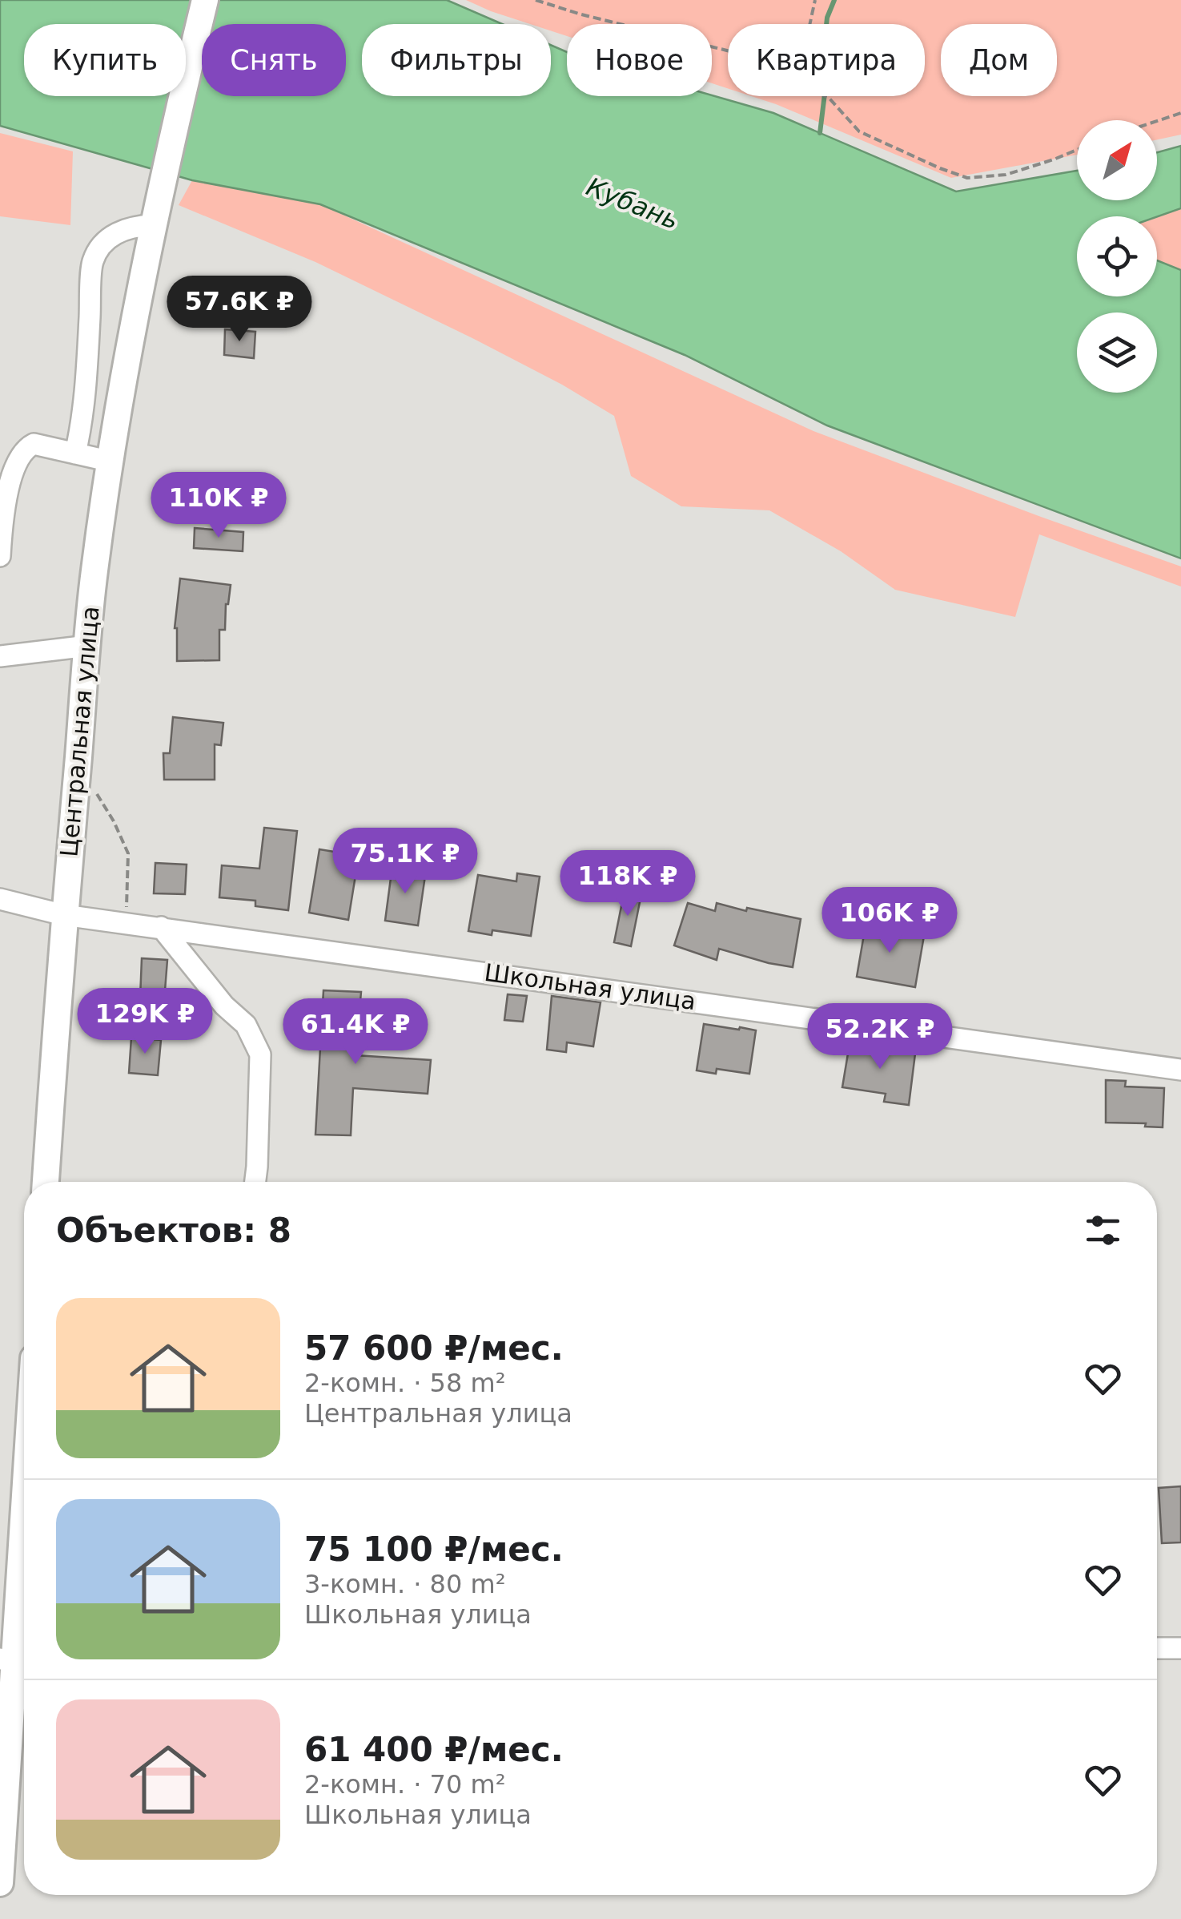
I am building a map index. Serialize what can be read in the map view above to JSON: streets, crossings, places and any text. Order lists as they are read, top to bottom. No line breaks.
{"streets":{"main road":["Центральная улица"],"street":["Школьная улица"]},"crossings":[["Центральная улица","Школьная улица"]],"water":["Кубань"],"north":"top right","page":{"chip":["Купить","Снять","Фильтры","Новое","Квартира","Дом"],"price":["57.6K ₽","110K ₽","75.1K ₽","118K ₽","106K ₽","129K ₽","61.4K ₽","52.2K ₽"],"heading":"Объектов: 8","list":[{"name":"57 600 ₽/мес.","note":"2-комн. · 58 m² · Центральная улица"},{"name":"75 100 ₽/мес.","note":"3-комн. · 80 m² · Школьная улица"},{"name":"61 400 ₽/мес.","note":"2-комн. · 70 m² · Школьная улица"}]}}
